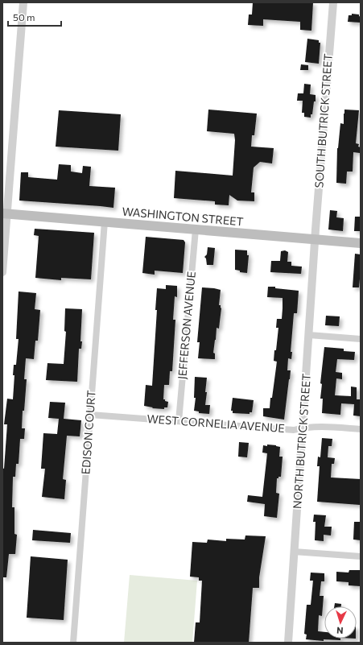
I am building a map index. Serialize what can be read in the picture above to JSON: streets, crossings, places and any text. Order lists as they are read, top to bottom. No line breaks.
{"streets":{"main road":["WASHINGTON STREET"],"street":["SOUTH BUTRICK STREET","JEFFERSON AVENUE","WEST CORNELIA AVENUE","EDISON COURT","NORTH BUTRICK STREET"]},"crossings":[["SOUTH BUTRICK STREET","WASHINGTON STREET"],["SOUTH BUTRICK STREET","NORTH BUTRICK STREET"],["WASHINGTON STREET","JEFFERSON AVENUE"],["WASHINGTON STREET","EDISON COURT"],["WASHINGTON STREET","NORTH BUTRICK STREET"],["JEFFERSON AVENUE","WEST CORNELIA AVENUE"],["WEST CORNELIA AVENUE","EDISON COURT"],["WEST CORNELIA AVENUE","NORTH BUTRICK STREET"]],"scale_bar":"50 m","north":"bottom"}
